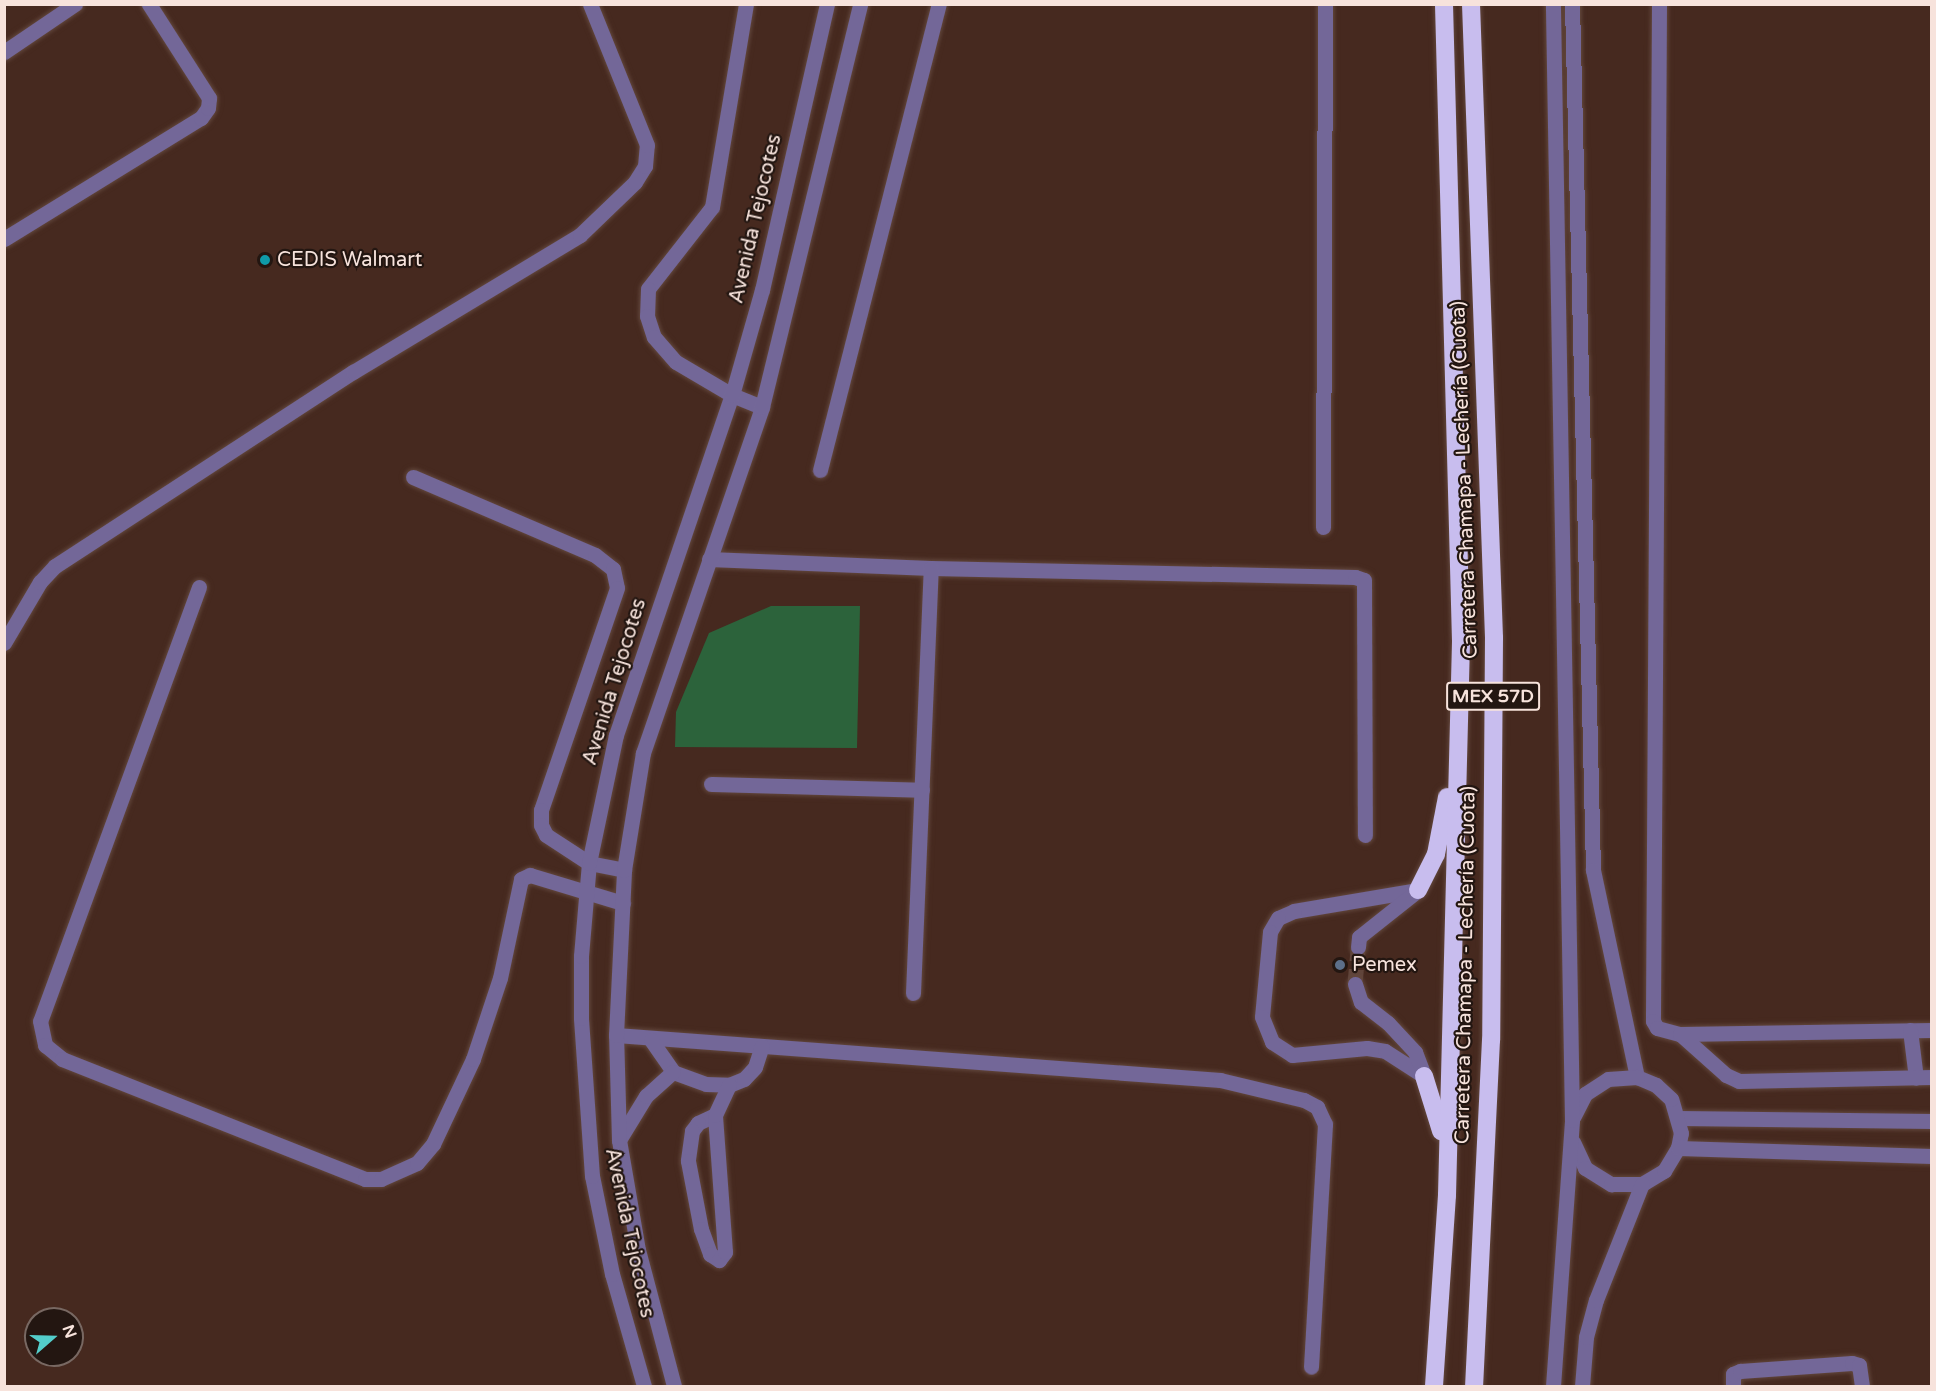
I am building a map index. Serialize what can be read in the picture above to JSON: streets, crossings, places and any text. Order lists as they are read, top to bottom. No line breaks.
{"streets":{"highway":["Carretera Chamapa - Lechería (Cuota)","MEX 57D"],"street":["Avenida Tejocotes"]},"places":["CEDIS Walmart","Pemex"],"north":"right"}
